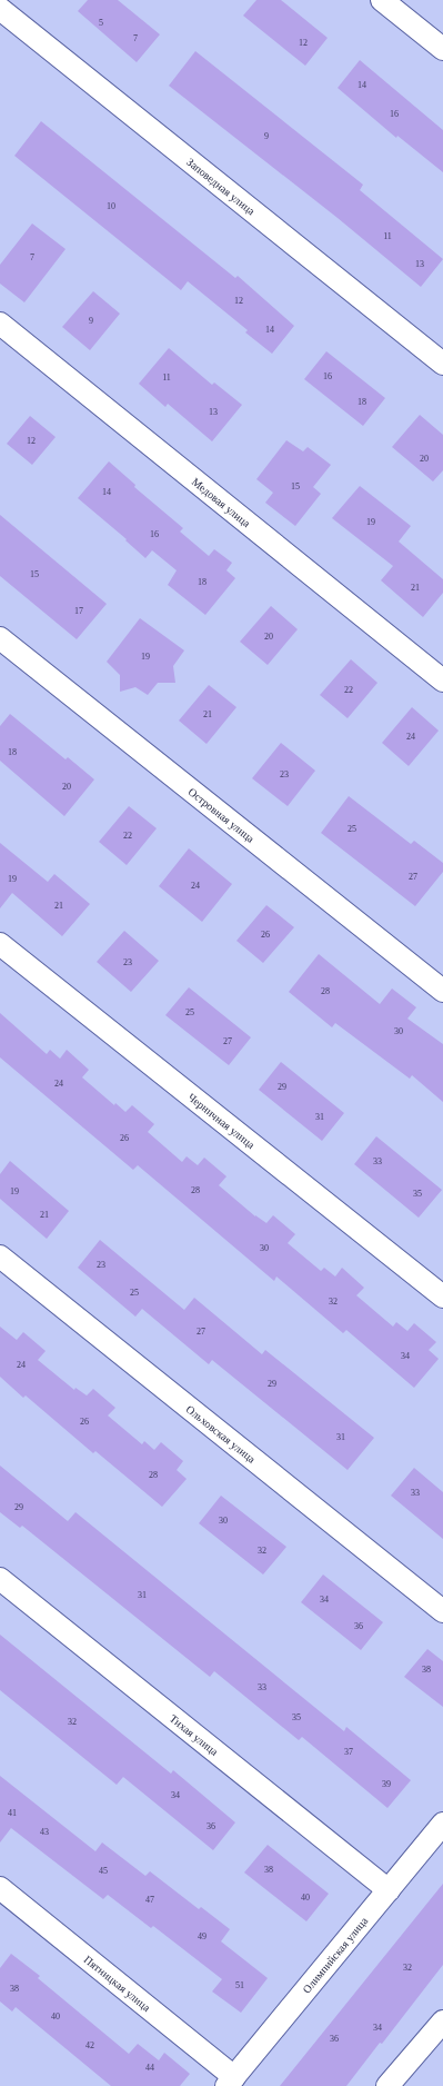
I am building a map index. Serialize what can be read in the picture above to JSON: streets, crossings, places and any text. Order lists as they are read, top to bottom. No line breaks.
{"streets":{"street":["Заповедная улица","Медовая улица","Островная улица","Черничная улица","Ольховская улица","Тихая улица","Олимпийская улица","Пятницкая улица"]},"crossings":[["Тихая улица","Олимпийская улица"],["Олимпийская улица","Пятницкая улица"]],"house_numbers":["5","7","12","14","16","9","10","11","7","13","12","9","14","16","11","18","13","12","20","15","14","19","16","15","18","21","17","20","19","22","21","24","18","23","20","25","22","27","19","24","21","26","23","28","25","30","27","24","29","31","26","33","28","19","35","21","30","23","25","32","27","34","24","29","26","31","28","33","29","30","32","31","34","36","38","33","35","32","37","39","34","41","36","43","38","45","40","47","49","32","51","38","40","34","36","42","44"]}
